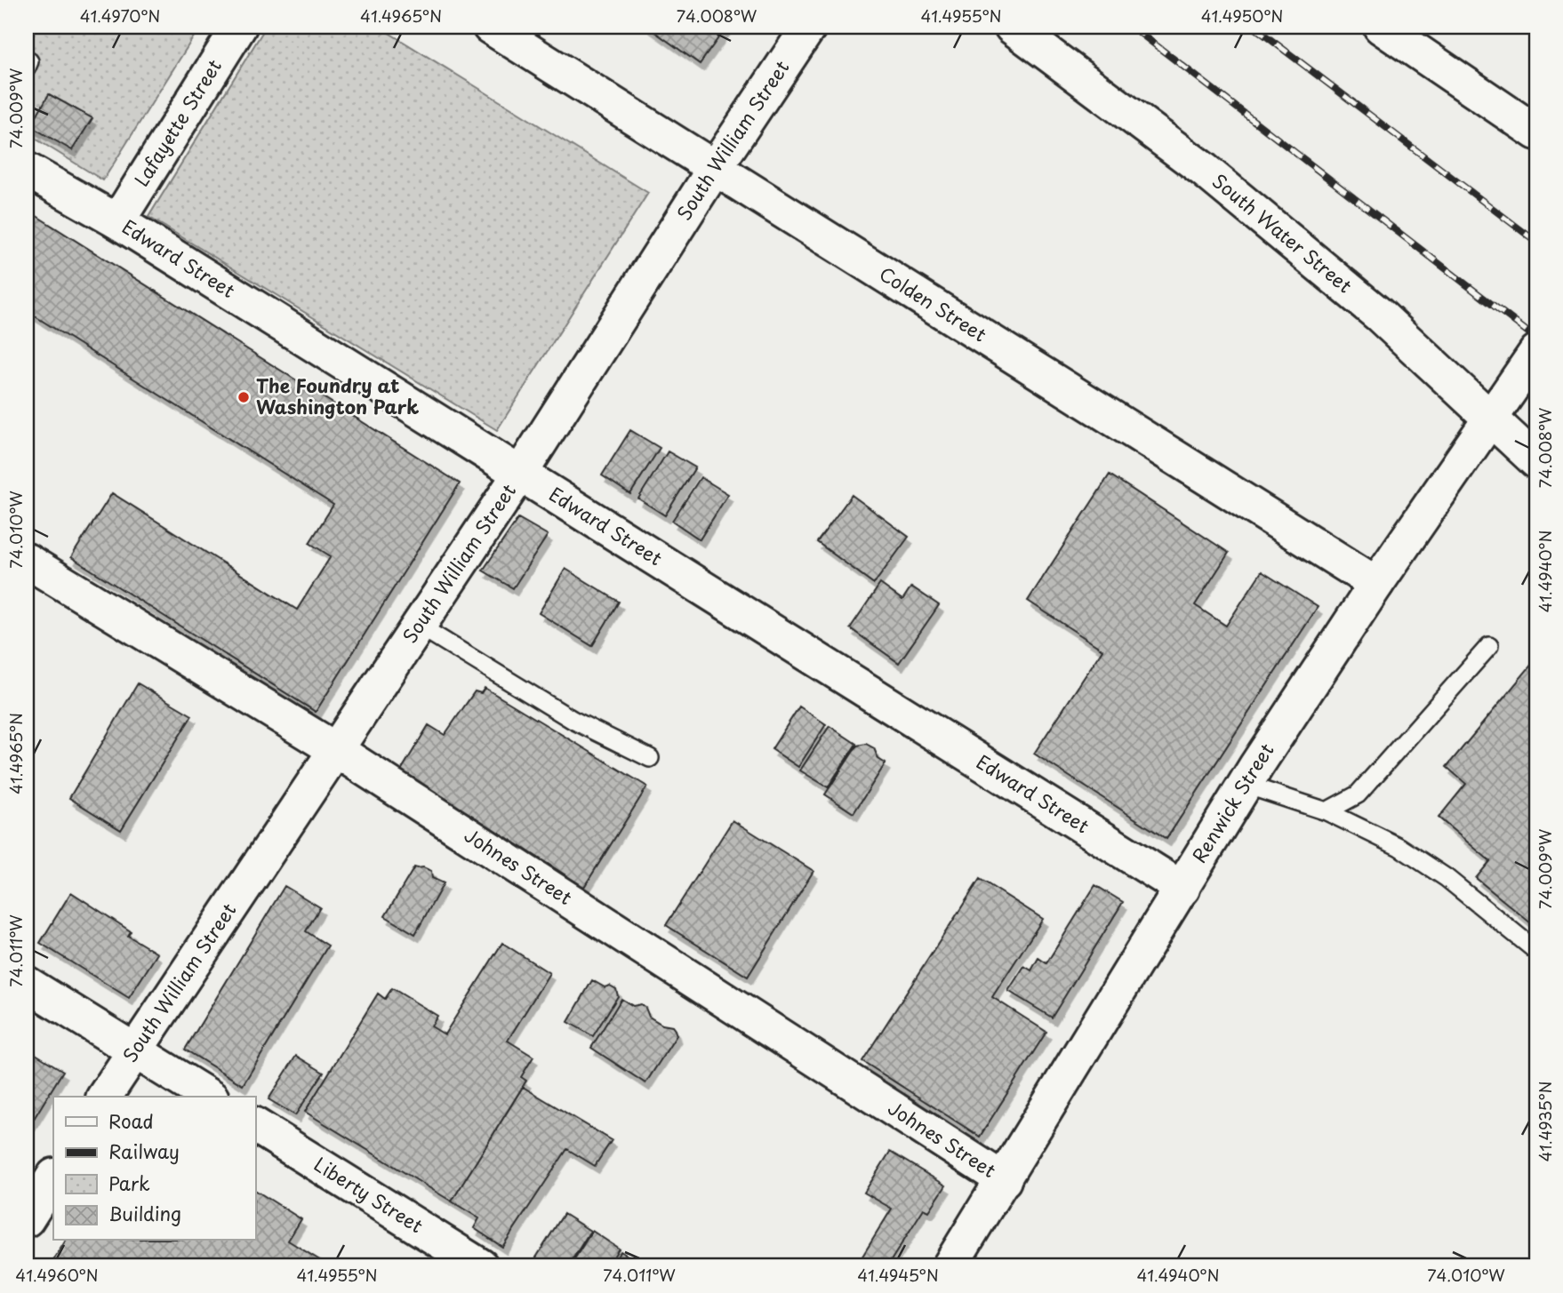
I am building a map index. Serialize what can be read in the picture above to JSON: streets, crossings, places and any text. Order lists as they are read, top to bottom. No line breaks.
{"streets":{"street":["Lafayette Street","South William Street","South Water Street","Edward Street","Colden Street","Renwick Street","Johnes Street","Liberty Street"]},"crossings":[["Lafayette Street","Edward Street"],["South William Street","Edward Street"],["South William Street","Colden Street"],["South William Street","Johnes Street"],["South Water Street","Renwick Street"],["Edward Street","Renwick Street"],["Colden Street","Renwick Street"],["Renwick Street","Johnes Street"]],"places":["The Foundry at Washington Park"],"legend":["Road","Railway","Park","Building"],"coordinates":["41.4970°N","41.4965°N","74.008°W","41.4955°N","41.4950°N","74.009°W","74.010°W","41.4940°N","74.011°W","41.4935°N","41.4960°N","41.4945°N"]}
